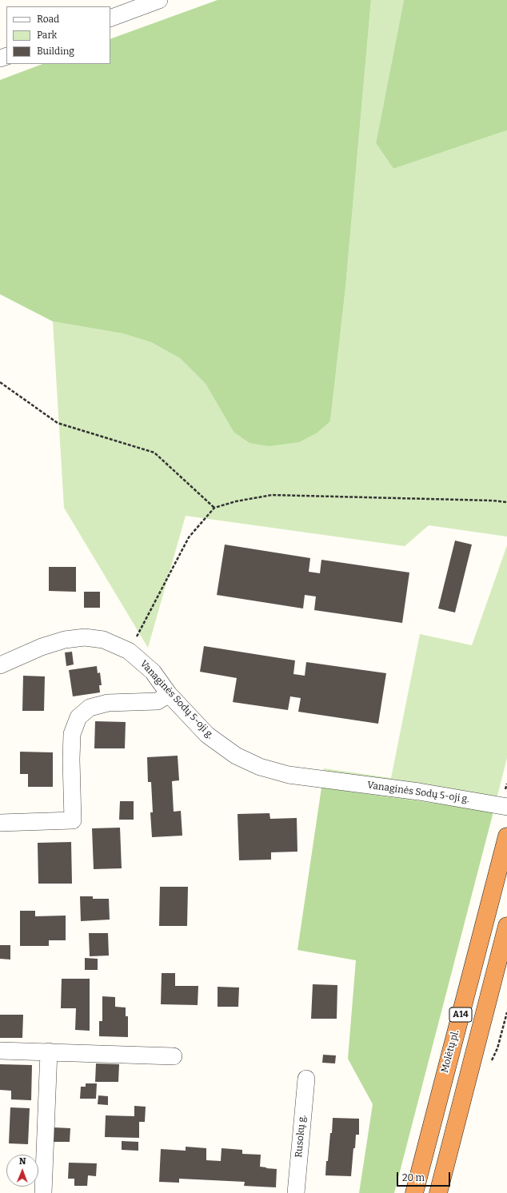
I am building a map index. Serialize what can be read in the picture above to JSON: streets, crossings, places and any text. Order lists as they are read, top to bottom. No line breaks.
{"streets":{"highway":["A14","Molėtų pl."],"street":["Vanaginės Sodų 5-oji g.","Rusokų g."]},"legend":["Road","Park","Building"],"scale_bar":"20 m","north":"top"}
